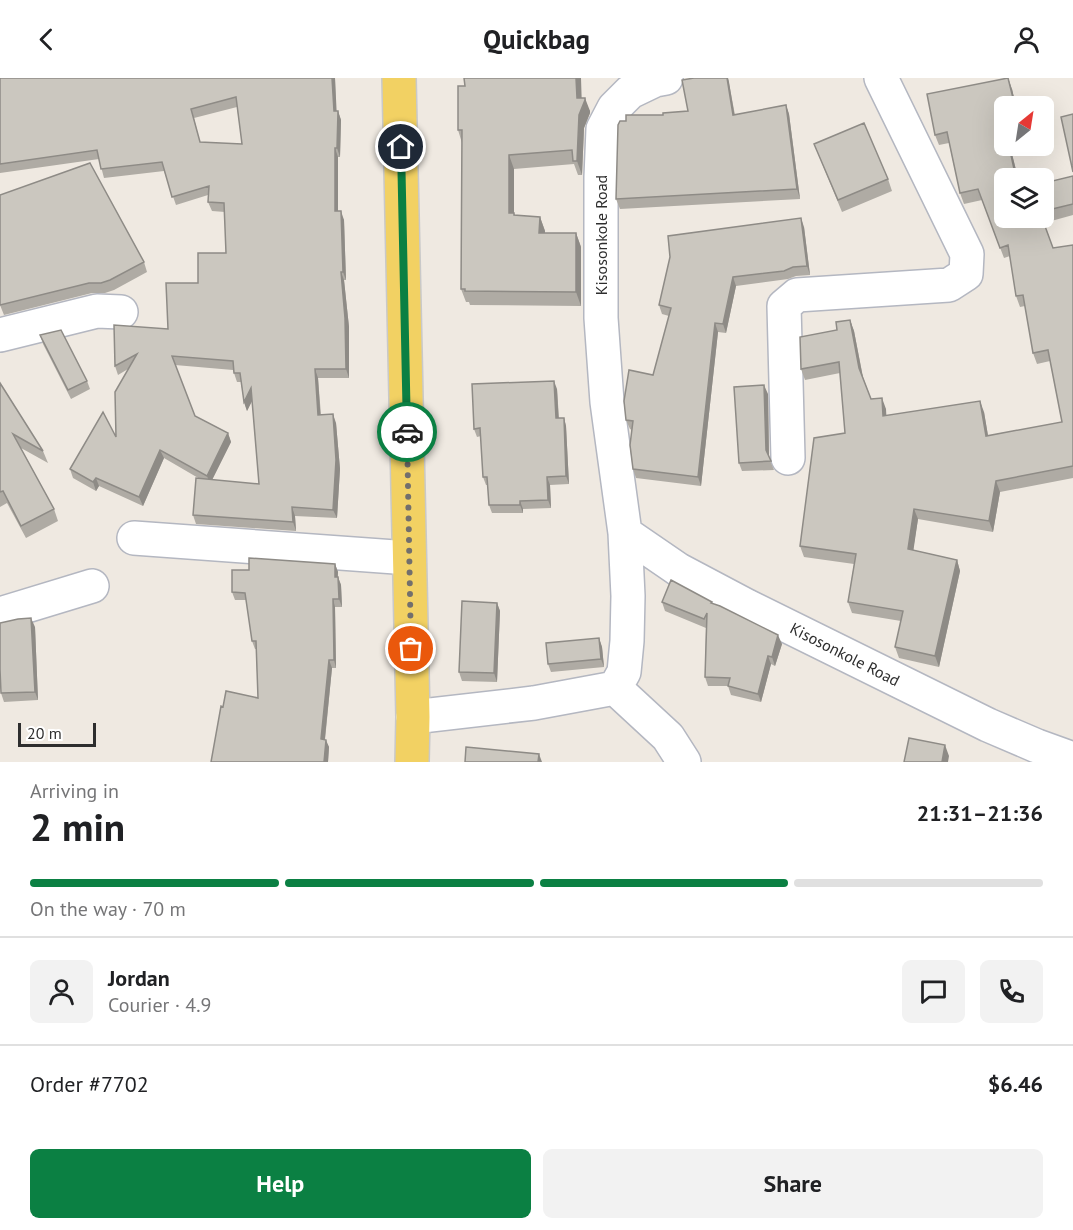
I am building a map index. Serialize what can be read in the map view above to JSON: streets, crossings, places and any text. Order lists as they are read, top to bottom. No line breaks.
{"streets":{"street":["Kisosonkole Road"]},"scale_bar":"20 m","north":"top right","page":{"header":"Quickbag","scale":"20 m","heading":["2 min","Arriving in","21:31–21:36"],"panel":["Jordan","Courier · 4.9","Order #7702","$6.46"],"bar":"On the way · 70 m","buttons":["Help","Share"]}}
